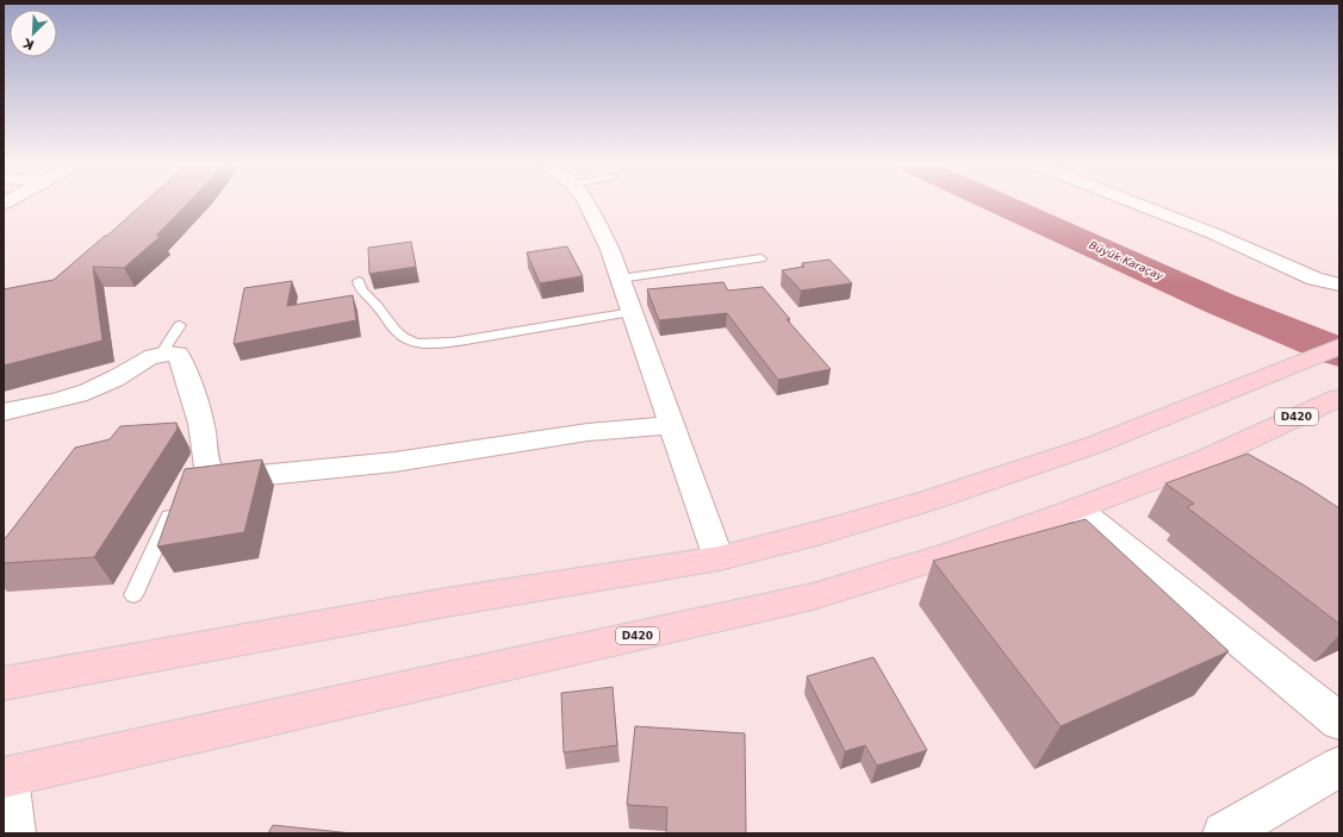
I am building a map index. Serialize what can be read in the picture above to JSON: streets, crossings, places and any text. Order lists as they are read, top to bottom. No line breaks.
{"streets":{"highway":["D420"]},"water":["Büyük Karaçay"],"north":"bottom left"}
